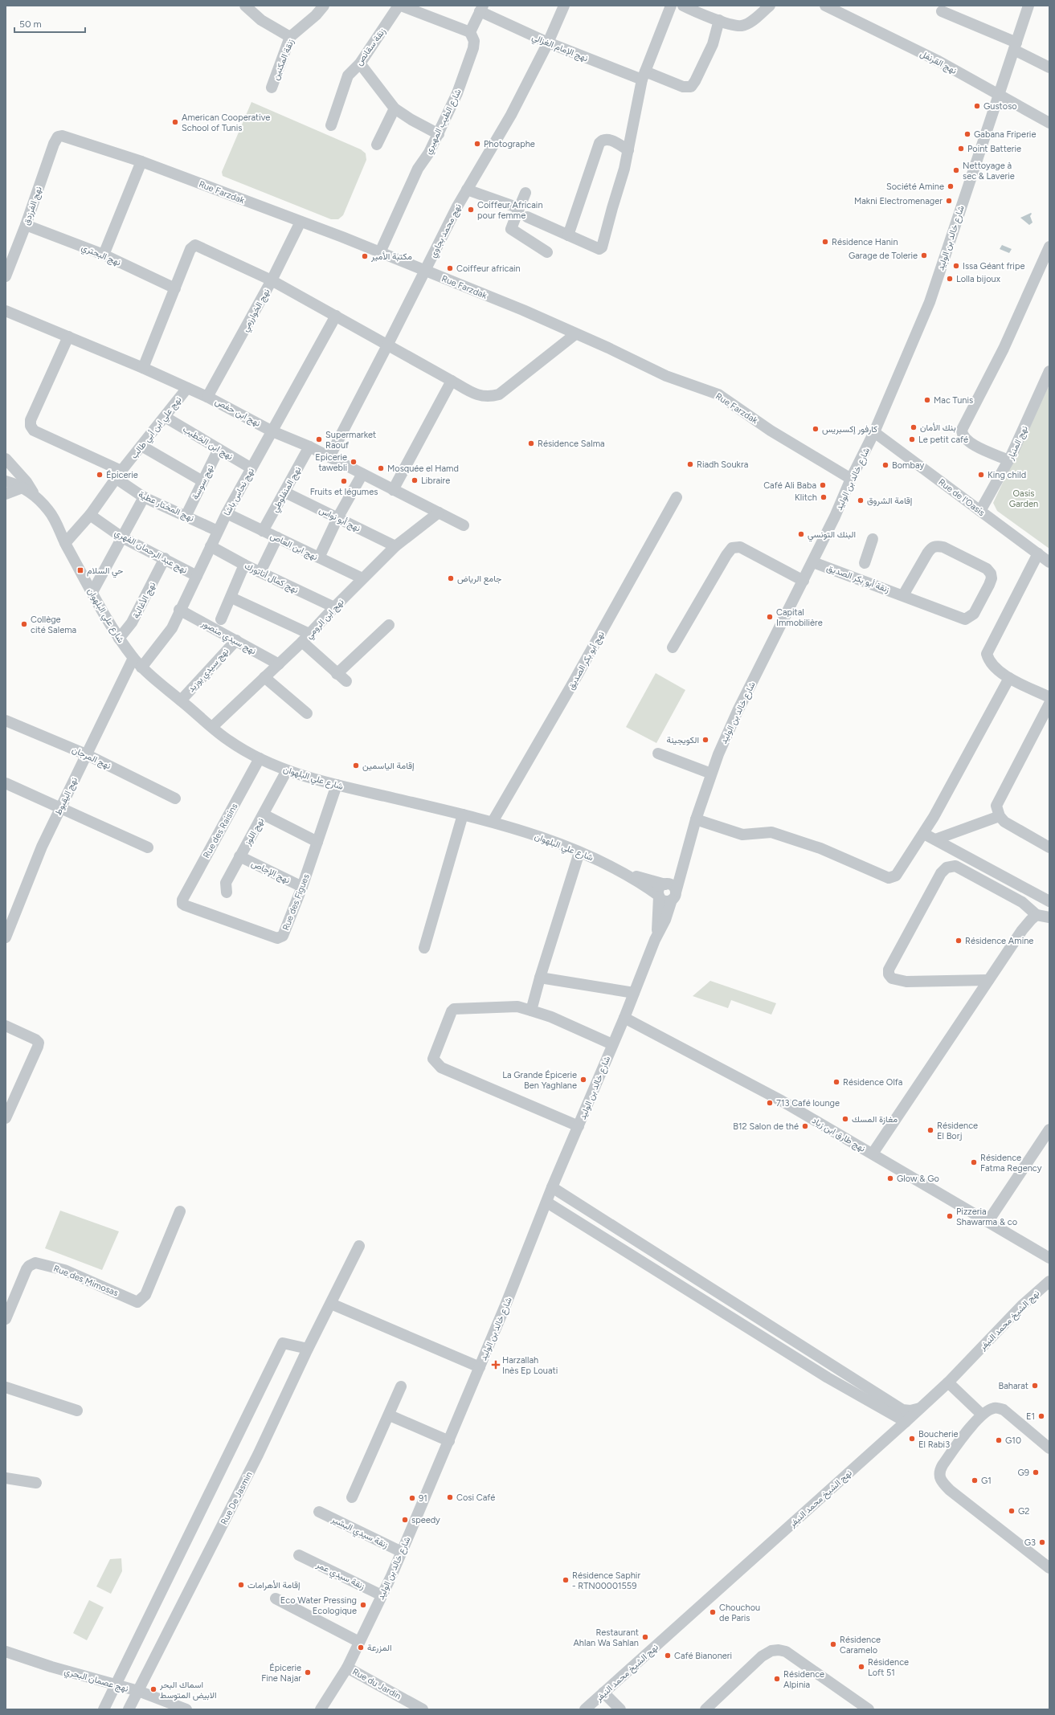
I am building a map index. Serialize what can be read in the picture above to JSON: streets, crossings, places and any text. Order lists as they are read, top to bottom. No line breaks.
{"streets":{"street":["زنقة سقانص","نهج الإمام الغزالي","زنقة المكنين","نهج القرنفل","شارع الطيب المهيري","Rue Farzdak","نهج الفرزدق","نهج محمد بجاوي","شارع خالد بن الوليد","نهج البحتري","نهج الخوارزمي","نهج ابن حفص","نهج علي ابن أبي طالب","نهج ابن الخطيب","نهج المنيار","نهج سوسة","نهج المنفلوطي","نهج نحاس باشا","Rue de l'Oasis","نهج المختار عطية","نهج أبو نواس","نهج ابن العاص","نهج عبد الرحمان الفهري","نهج كمال أتاتورك","زنقة أبو بكر الصديق","نهج الأغالبة","شارع علي البلهوان","نهج ابن الرومي","نهج سيدي منصور","نهج أبو بكر الصديق","نهج سيدي بوزيد","نهج المرجان","نهج اليقبوط","Rue des Raisins","نهج اللوز","نهج الإجاص","Rue des Figues","نهج طارق ابن زياد","Rue des Mimosas","نهج الشيخ محمد النيفر","Rue De Jasmin","زنقة سيدي البشير","زنقة سيدي عمر","نهج عصمان البحري","Rue du Jardin"]},"crossings":[["نهج الإمام الغزالي","نهج محمد بجاوي"],["نهج القرنفل","شارع خالد بن الوليد"],["شارع الطيب المهيري","Rue Farzdak"],["Rue Farzdak","نهج الفرزدق"],["Rue Farzdak","نهج محمد بجاوي"],["Rue Farzdak","شارع خالد بن الوليد"],["Rue Farzdak","نهج الخوارزمي"],["نهج الفرزدق","نهج البحتري"],["نهج محمد بجاوي","نهج ابن حفص"],["شارع خالد بن الوليد","Rue de l'Oasis"],["شارع خالد بن الوليد","زنقة أبو بكر الصديق"],["شارع خالد بن الوليد","شارع علي البلهوان"],["شارع خالد بن الوليد","نهج طارق ابن زياد"],["شارع خالد بن الوليد","زنقة سيدي البشير"],["شارع خالد بن الوليد","زنقة سيدي عمر"],["شارع خالد بن الوليد","Rue du Jardin"],["نهج الخوارزمي","نهج ابن حفص"],["نهج ابن حفص","نهج علي ابن أبي طالب"],["نهج ابن حفص","نهج المنفلوطي"],["نهج ابن حفص","نهج نحاس باشا"],["نهج ابن حفص","نهج المختار عطية"],["نهج ابن حفص","نهج ابن الرومي"],["نهج علي ابن أبي طالب","نهج ابن الخطيب"],["نهج علي ابن أبي طالب","نهج المختار عطية"],["نهج علي ابن أبي طالب","نهج عبد الرحمان الفهري"],["نهج علي ابن أبي طالب","شارع علي البلهوان"],["نهج ابن الخطيب","نهج سوسة"],["نهج ابن الخطيب","نهج نحاس باشا"],["نهج المنيار","Rue de l'Oasis"],["نهج سوسة","نهج المختار عطية"],["نهج المنفلوطي","نهج أبو نواس"],["نهج المنفلوطي","نهج ابن العاص"],["نهج نحاس باشا","نهج المختار عطية"],["نهج نحاس باشا","نهج ابن العاص"],["نهج نحاس باشا","نهج عبد الرحمان الفهري"],["نهج نحاس باشا","نهج كمال أتاتورك"],["نهج نحاس باشا","شارع علي البلهوان"],["نهج نحاس باشا","نهج سيدي منصور"],["نهج أبو نواس","نهج ابن الرومي"],["نهج ابن العاص","نهج ابن الرومي"],["نهج عبد الرحمان الفهري","نهج الأغالبة"],["نهج كمال أتاتورك","نهج ابن الرومي"],["نهج الأغالبة","شارع علي البلهوان"],["شارع علي البلهوان","نهج ابن الرومي"],["شارع علي البلهوان","نهج أبو بكر الصديق"],["شارع علي البلهوان","نهج سيدي بوزيد"],["شارع علي البلهوان","نهج اليقبوط"],["شارع علي البلهوان","Rue des Raisins"],["شارع علي البلهوان","نهج اللوز"],["شارع علي البلهوان","Rue des Figues"],["نهج ابن الرومي","نهج سيدي منصور"],["نهج سيدي منصور","نهج سيدي بوزيد"],["نهج المرجان","نهج اليقبوط"],["Rue des Raisins","Rue des Figues"],["نهج اللوز","نهج الإجاص"],["نهج الإجاص","Rue des Figues"],["Rue De Jasmin","نهج عصمان البحري"]],"parks":["Oasis Garden"],"places":{"other":["Gustoso","American Cooperative School of Tunis","Gabana Friperie","Photographe","Point Batterie","Nettoyage à sec & Laverie","Société Amine","Makni Electromenager","Coiffeur Africain pour femme","Résidence Hanin","Garage de Tolerie","مكتبة الأمير","Issa Géant fripe","Coiffeur africain","Lolla bijoux","Mac Tunis","بنك الأمان","كارفور إكسبريس","Supermarket Raouf","Le petit café","Résidence Salma","Epicerie tawebli","Riadh Soukra","Bombay","Mosquée el Hamd","Épicerie","King child","Libraire","Fruits et légumes","Café Ali Baba","Klitch","إقامة الشروق","البنك التونسي","جامع الرياض","Capital Immobilière","Collège cité Salema","الكويجينة","إقامة الياسمين","Résidence Amine","La Grande Épicerie Ben Yaghlane","Résidence Olfa","713 Café lounge","مغازة المسك","B12 Salon de thé","Résidence El Borj","Résidence Fatma Regency","Glow & Go","Pizzeria Shawarma & co","Baharat","E1","Boucherie El Rabi3","G10","G9","G1","Cosi Café","91","G2","speedy","G3","Résidence Saphir - RTN00001559","إقامة الأهرامات","Eco Water Pressing Ecologique","Chouchou de Paris","Restaurant Ahlan Wa Sahlan","Résidence Caramelo","المزرعة","Café Bianoneri","Résidence Loft 51","Épicerie Fine Najar","Résidence Alpinia","اسماك البحر الابيض المتوسط"],"transit":["حي السلام"],"health":["Harzallah Inès Ep Louati"]},"scale_bar":"50 m"}
